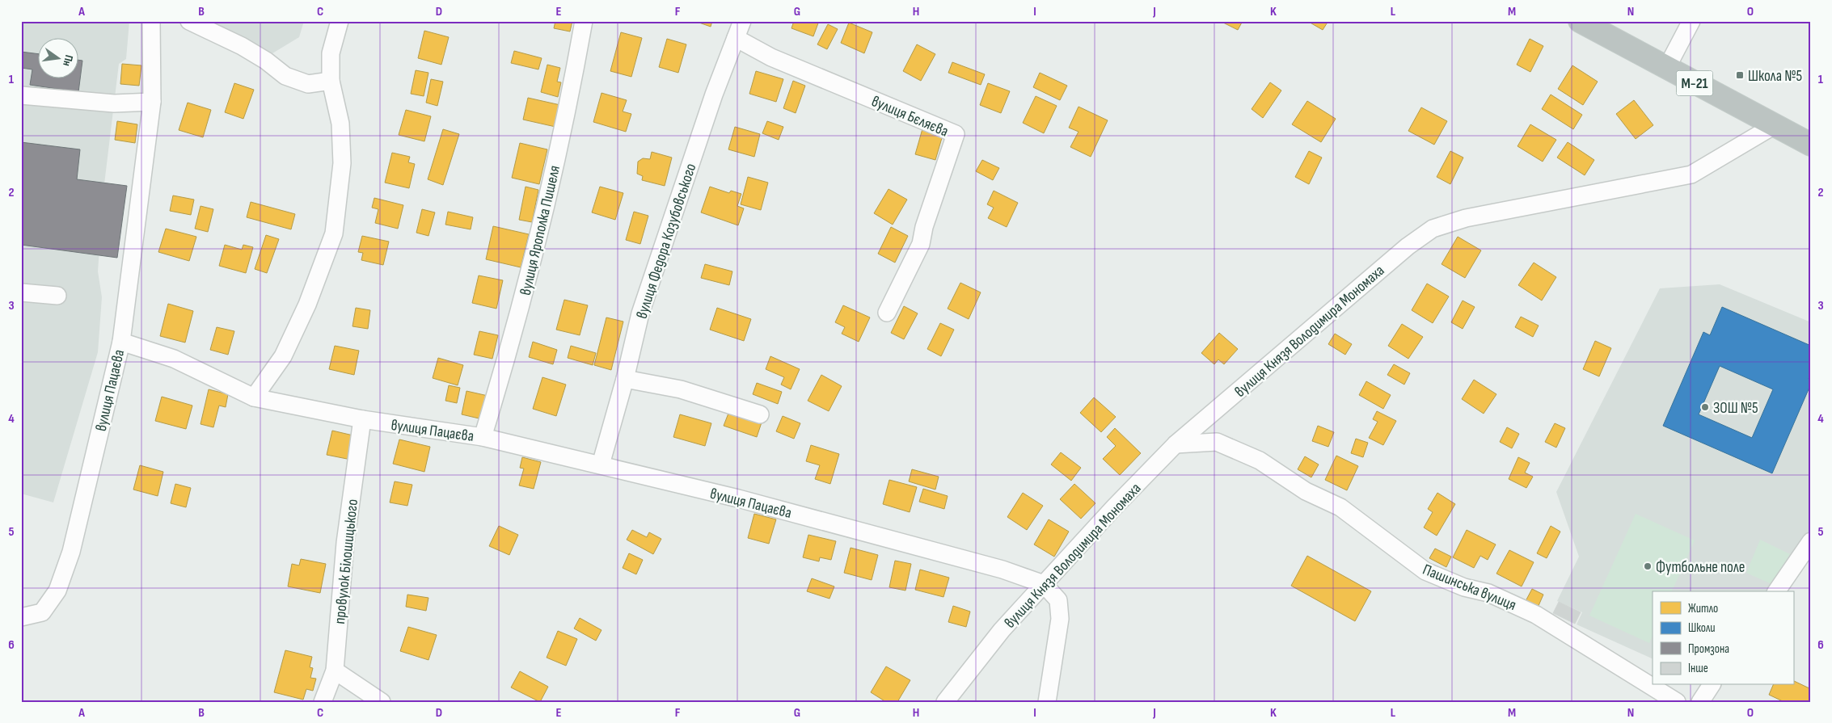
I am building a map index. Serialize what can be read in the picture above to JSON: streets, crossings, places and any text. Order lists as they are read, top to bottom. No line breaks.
{"streets":{"highway":["М-21"],"street":["вулиця Бєляєва","вулиця Ярополка Пишеля","вулиця Федора Козубовського","вулиця Князя Володимира Мономаха","вулиця Пацаєва","провулок Білошицького","Пашинська вулиця"]},"crossings":[["М-21","вулиця Князя Володимира Мономаха"],["вулиця Бєляєва","вулиця Федора Козубовського"],["вулиця Ярополка Пишеля","вулиця Пацаєва"],["вулиця Федора Козубовського","вулиця Пацаєва"],["вулиця Князя Володимира Мономаха","вулиця Пацаєва"],["вулиця Князя Володимира Мономаха","Пашинська вулиця"],["вулиця Пацаєва","провулок Білошицького"]],"places":{"transit":["Школа №5"],"other":["ЗОШ №5","Футбольне поле"]},"legend":["Житло","Школи","Промзона","Інше"],"north":"right","grid":{"columns":["A","B","C","D","E","F","G","H","I","J","K","L","M","N","O"],"rows":["1","2","3","4","5","6"]}}
